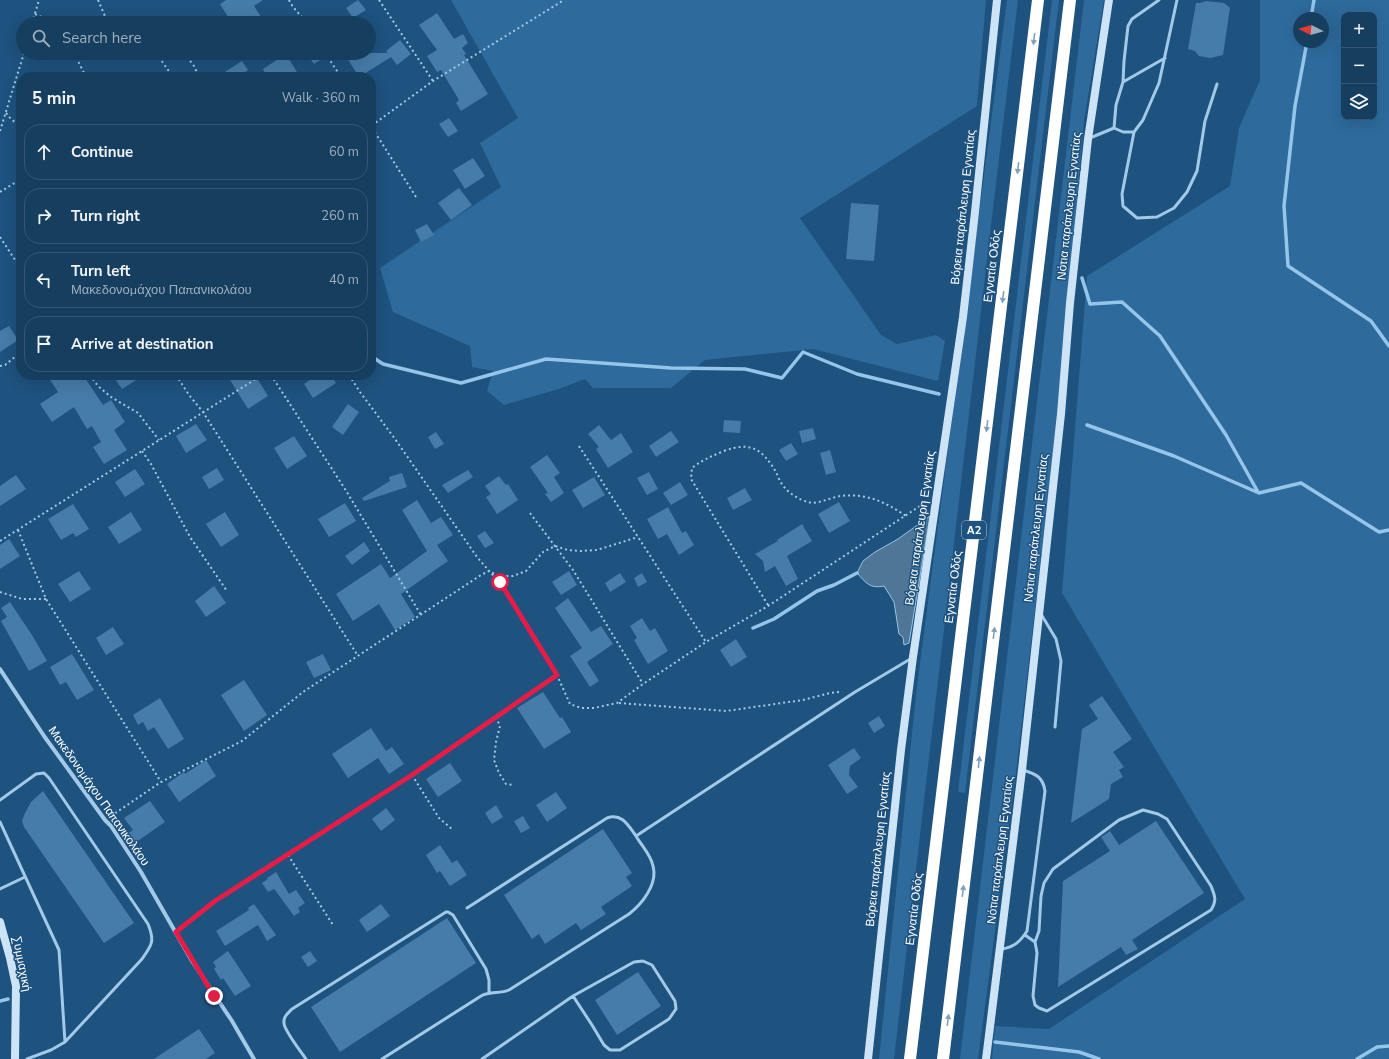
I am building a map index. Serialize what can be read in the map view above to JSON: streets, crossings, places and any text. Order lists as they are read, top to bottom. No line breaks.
{"streets":{"highway":["Εγνατία Οδός","Α2"],"street":["Νότια παράπλευρη Εγνατίας","Βόρεια παράπλευρη Εγνατίας","Μακεδονομάχου Παπανικολάου","Συμμαχική"]},"north":"left","page":{"map_buttons":["+","−"],"search":"Search here","heading":["5 min","Walk · 360 m"],"list":[["Continue","60 m"],["Turn right","260 m"],["Turn left","Μακεδονομάχου Παπανικολάου","40 m"],"Arrive at destination"]}}
